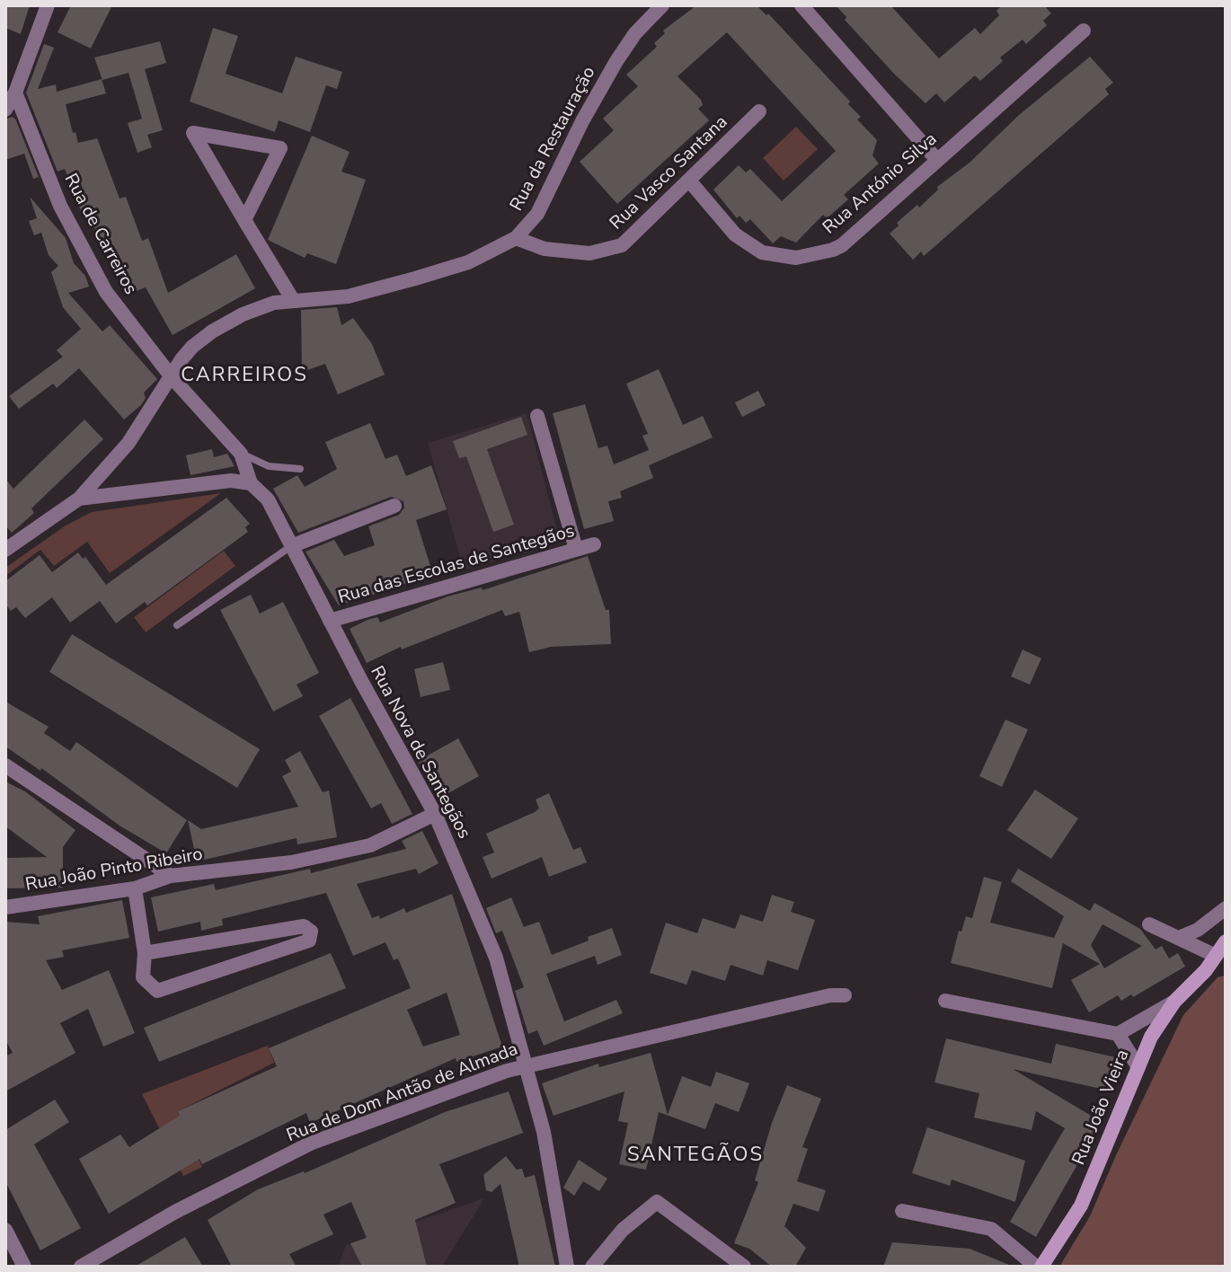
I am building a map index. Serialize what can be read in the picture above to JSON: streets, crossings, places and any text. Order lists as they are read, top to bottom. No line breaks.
{"streets":{"street":["Rua da Restauração","Rua Vasco Santana","Rua António Silva","Rua de Carreiros","Rua das Escolas de Santegãos","Rua Nova de Santegãos","Rua João Pinto Ribeiro","Rua de Dom Antão de Almada","Rua João Vieira"]},"crossings":[["Rua da Restauração","Rua Vasco Santana"],["Rua da Restauração","Rua de Carreiros"],["Rua Vasco Santana","Rua António Silva"],["Rua de Carreiros","Rua Nova de Santegãos"],["Rua das Escolas de Santegãos","Rua Nova de Santegãos"],["Rua Nova de Santegãos","Rua João Pinto Ribeiro"],["Rua Nova de Santegãos","Rua de Dom Antão de Almada"]],"districts":["CARREIROS","SANTEGÃOS"]}
